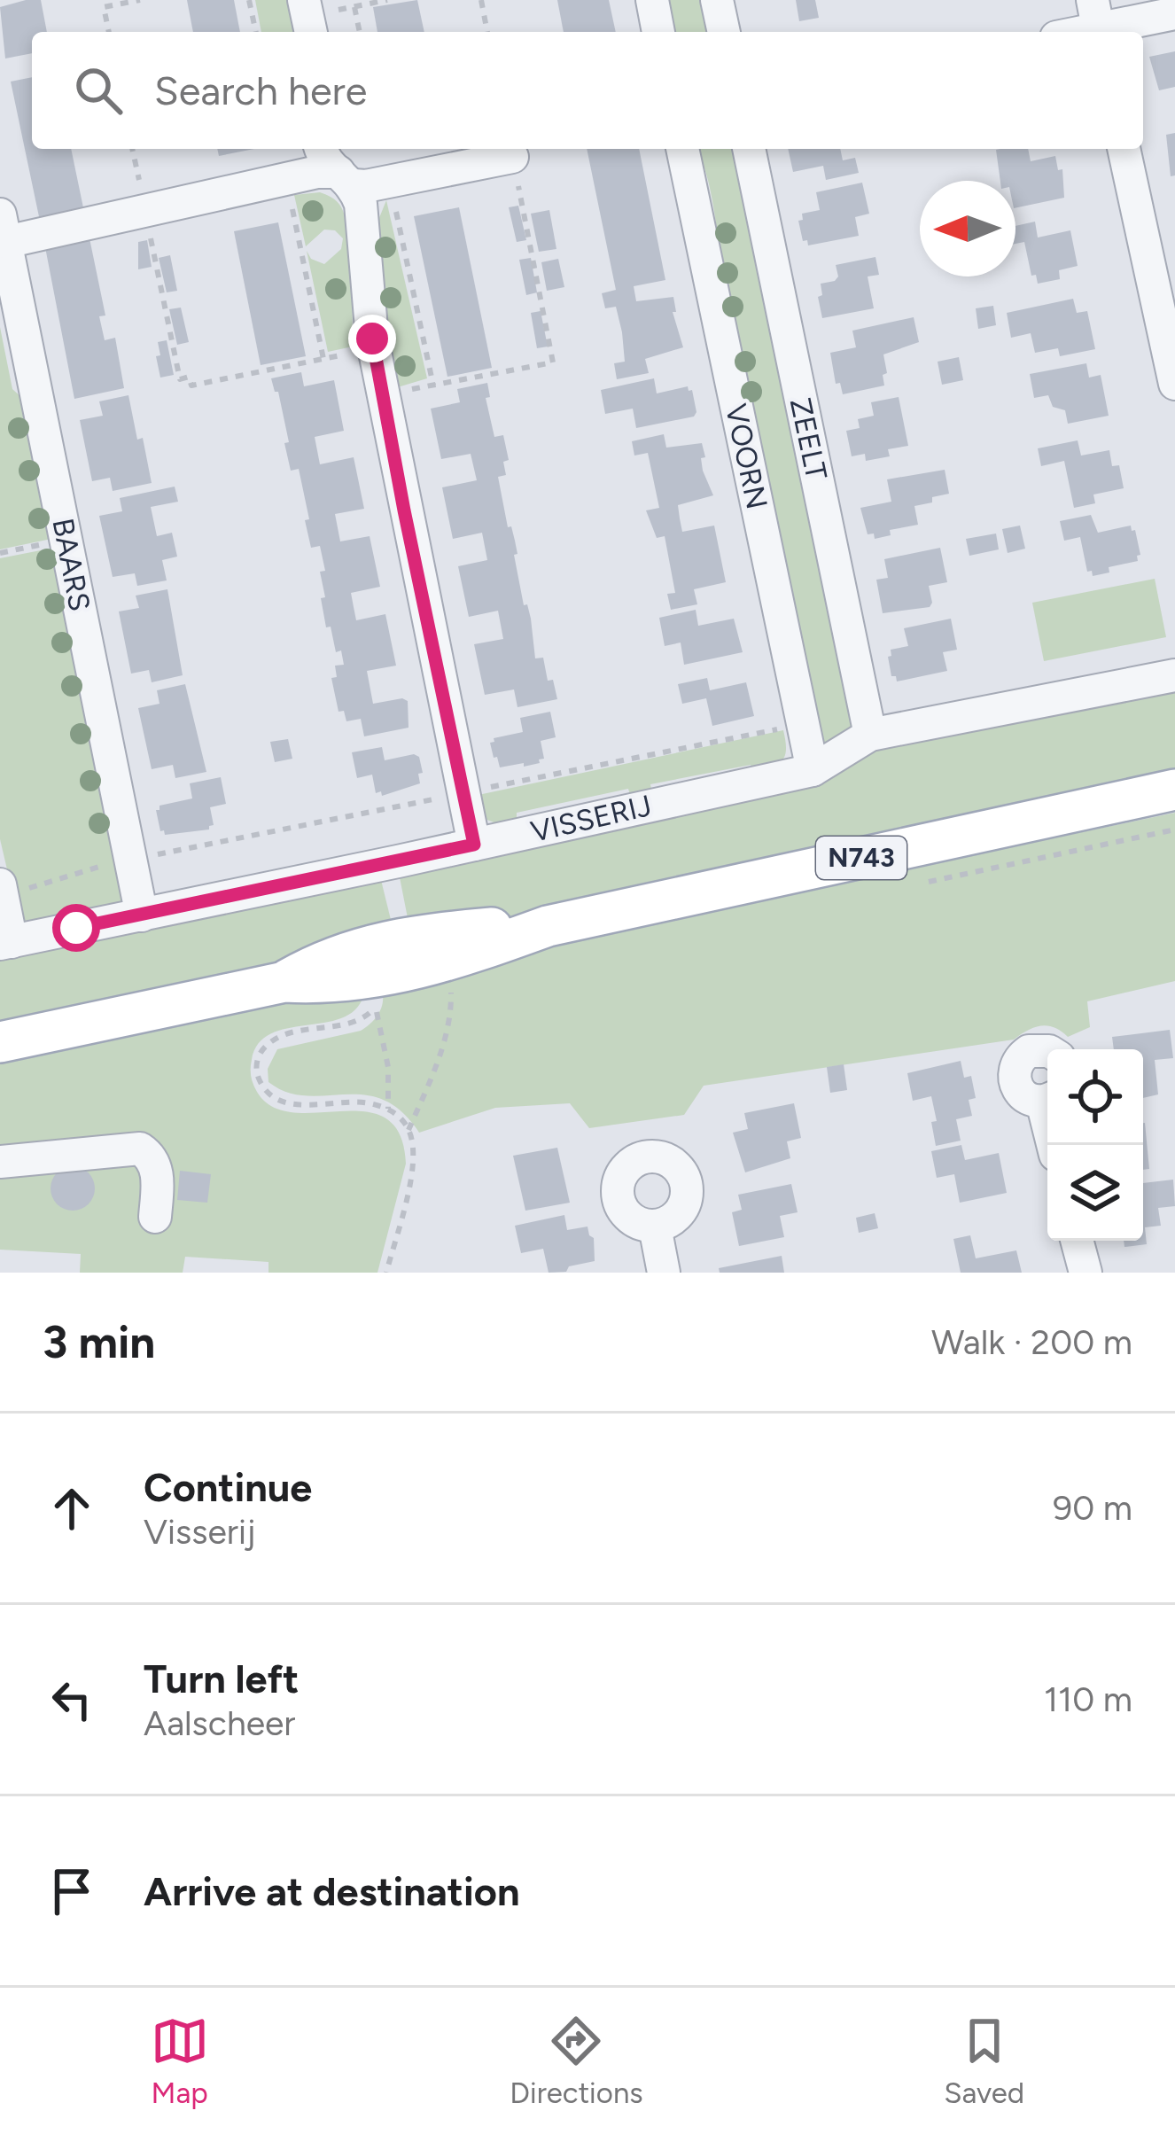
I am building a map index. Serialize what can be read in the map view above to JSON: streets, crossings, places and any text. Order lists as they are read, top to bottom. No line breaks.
{"streets":{"main road":["N743"],"street":["ZEELT","VOORN","BAARS","VISSERIJ"]},"crossings":[["ZEELT","VISSERIJ"],["VOORN","VISSERIJ"],["BAARS","VISSERIJ"]],"north":"left","page":{"search":"Search here","heading":["3 min","Walk · 200 m"],"list":[["Continue","Visserij","90 m"],["Turn left","Aalscheer","110 m"],"Arrive at destination"],"nav":["Map","Directions","Saved"]}}
